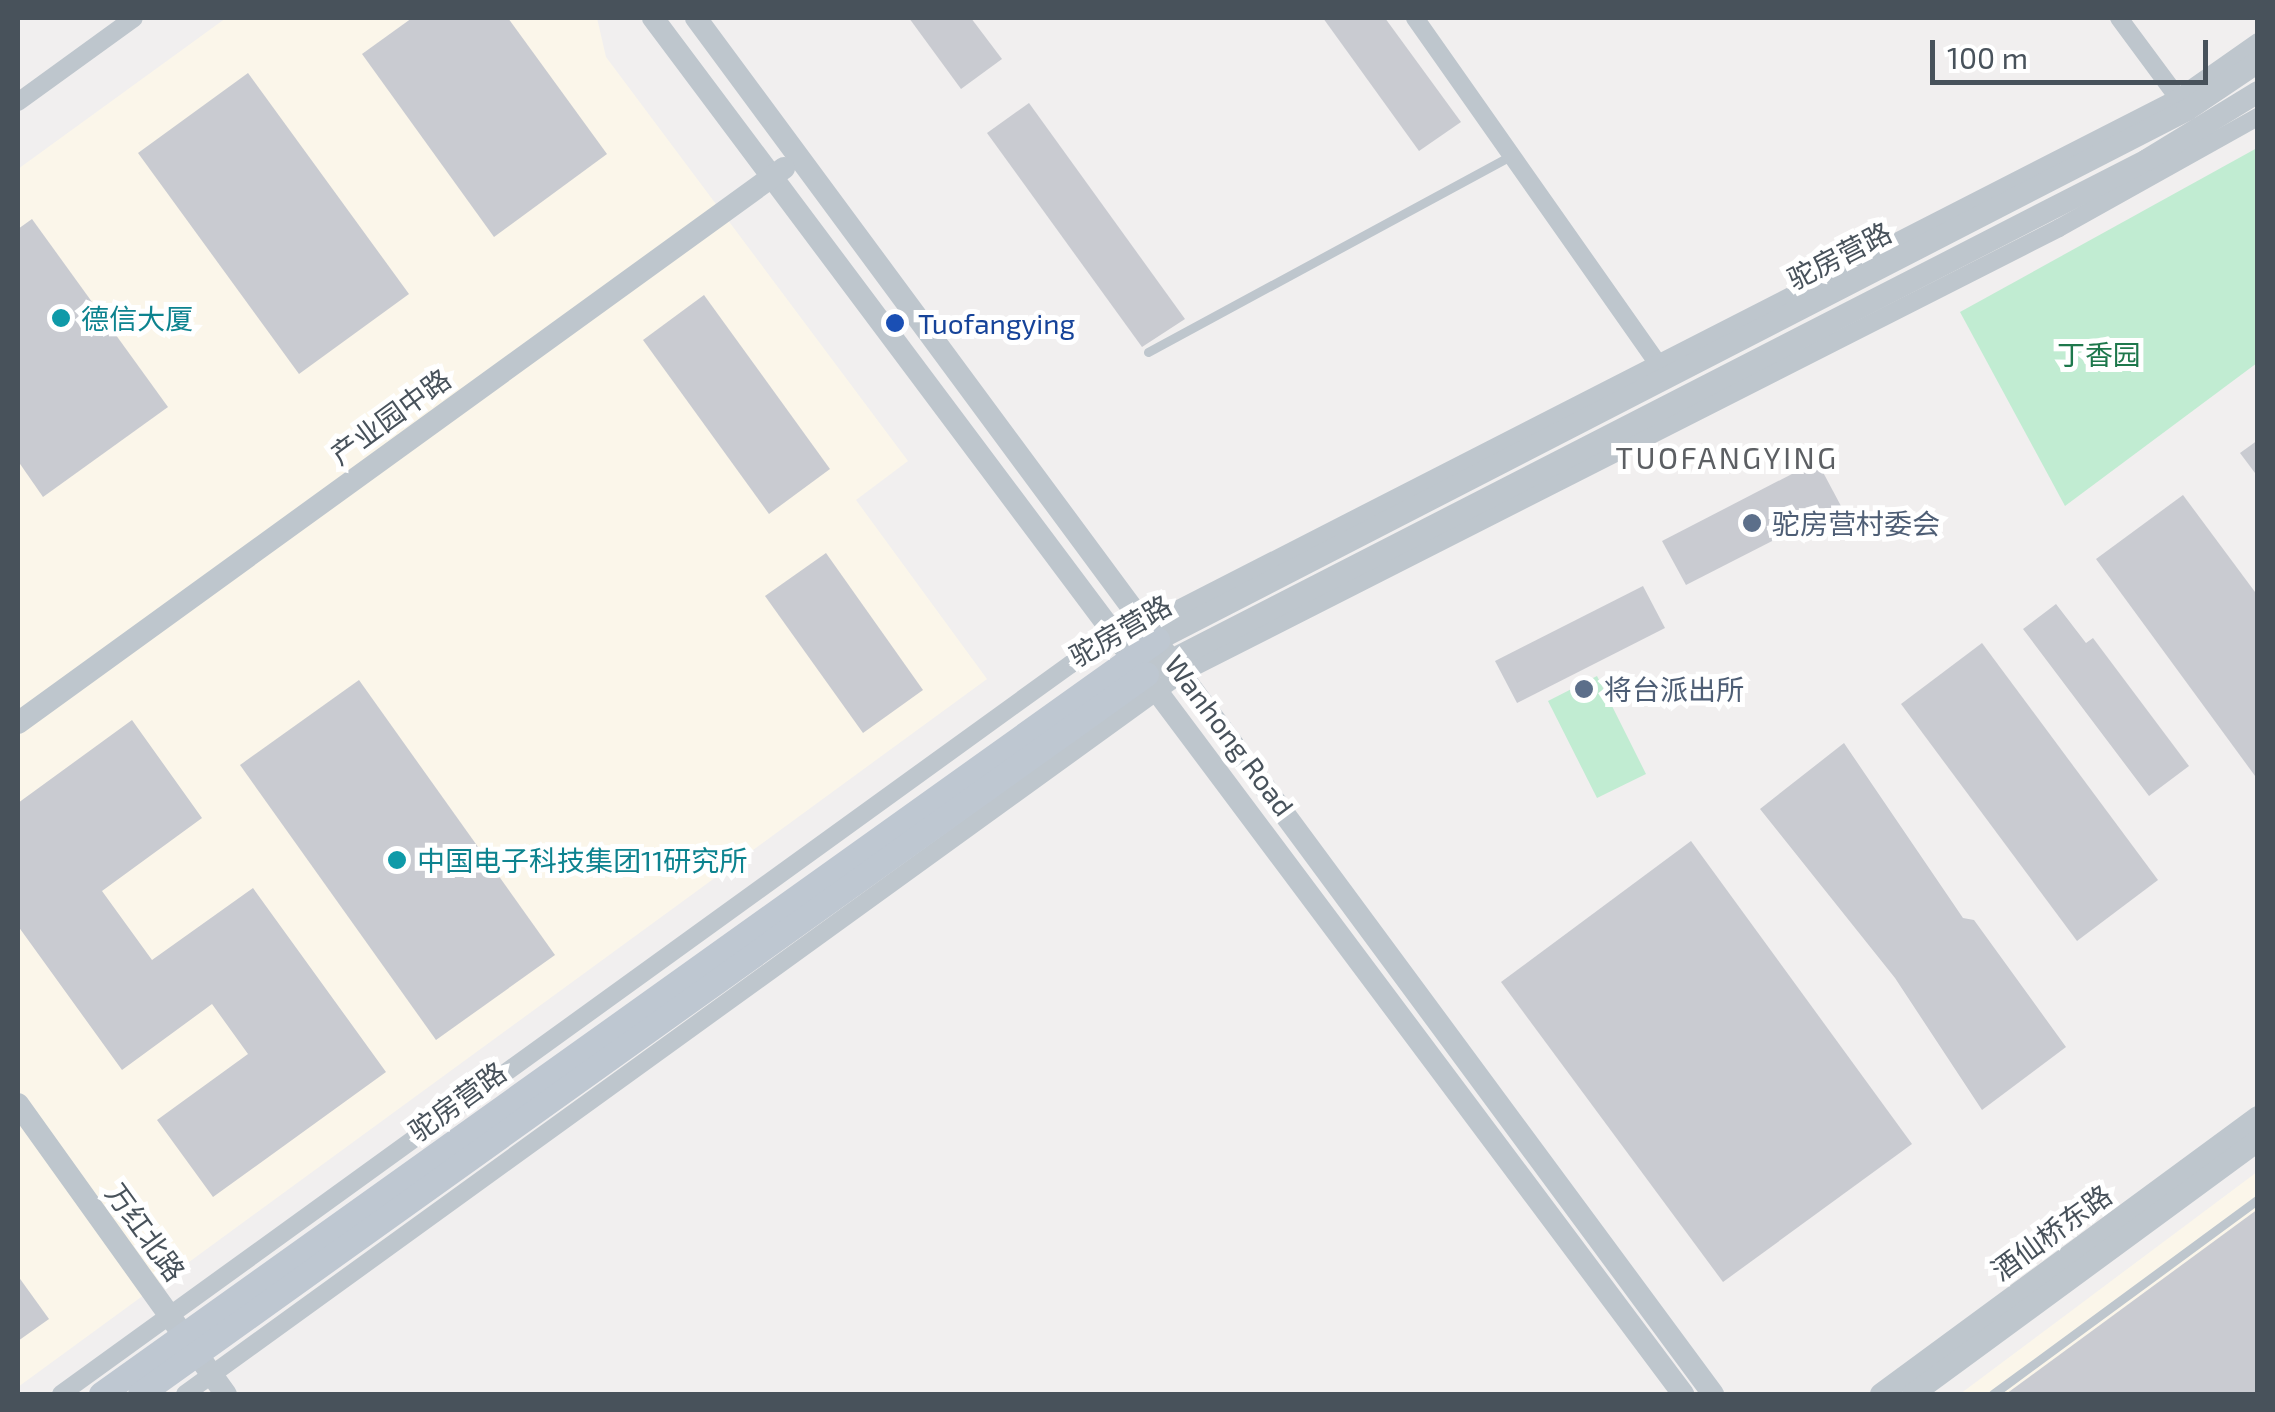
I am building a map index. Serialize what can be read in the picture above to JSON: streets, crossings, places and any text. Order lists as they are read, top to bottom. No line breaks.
{"streets":{"main road":["驼房营路"],"street":["产业园中路","Wanhong Road","万红北路","酒仙桥东路"]},"crossings":[["驼房营路","Wanhong Road"],["驼房营路","万红北路"],["产业园中路","Wanhong Road"]],"districts":["TUOFANGYING"],"parks":["丁香园"],"places":["德信大厦","Tuofangying","驼房营村委会","将台派出所","中国电子科技集团11研究所"],"scale_bar":"100 m"}
